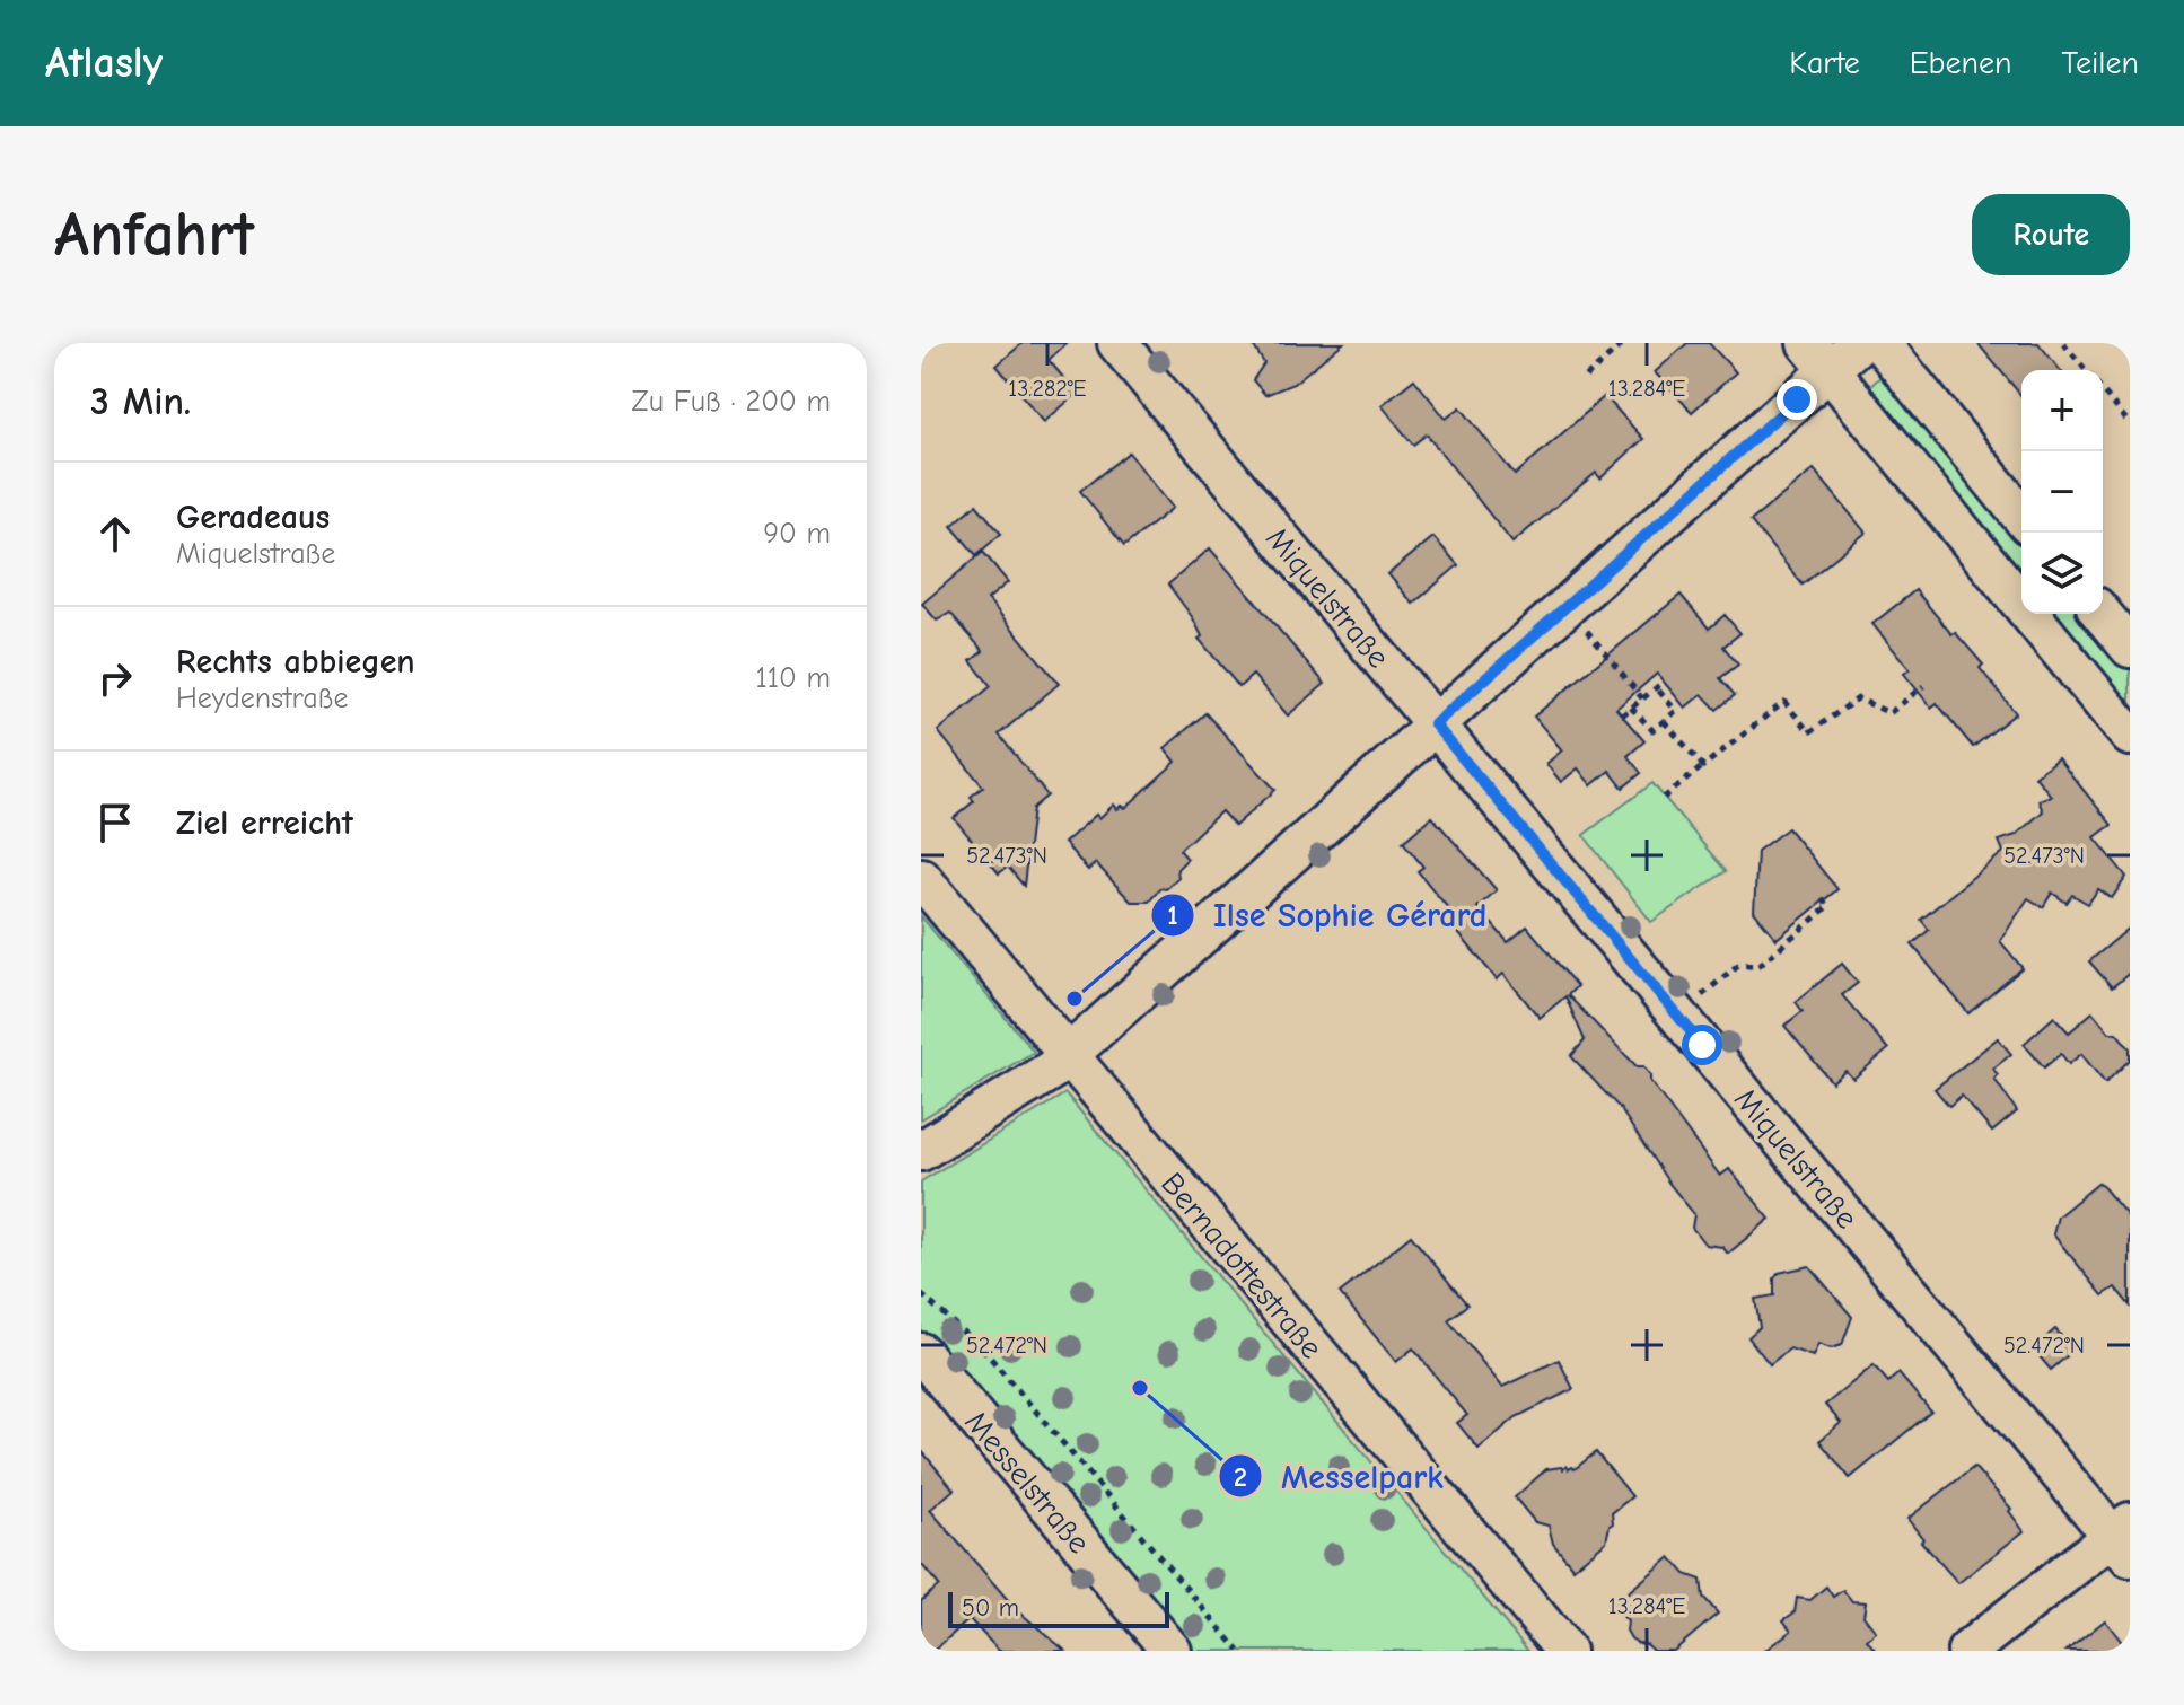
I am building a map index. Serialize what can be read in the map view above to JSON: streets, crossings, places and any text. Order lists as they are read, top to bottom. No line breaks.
{"streets":{"street":["Miquelstraße","Bernadottestraße","Messelstraße"]},"places":["Ilse Sophie Gérard","Messelpark"],"scale_bar":"50 m","page":{"header":"Atlasly","nav":["Karte","Ebenen","Teilen"],"buttons":"Route","title":"Anfahrt","heading":["3 Min.","Zu Fuß · 200 m"],"map_buttons":["+","−"],"list":[["Geradeaus","Miquelstraße","90 m"],["Rechts abbiegen","Heydenstraße","110 m"],"Ziel erreicht"],"scale":"50 m"},"coordinates":["13.282°E","13.284°E","52.473°N","52.472°N"]}
